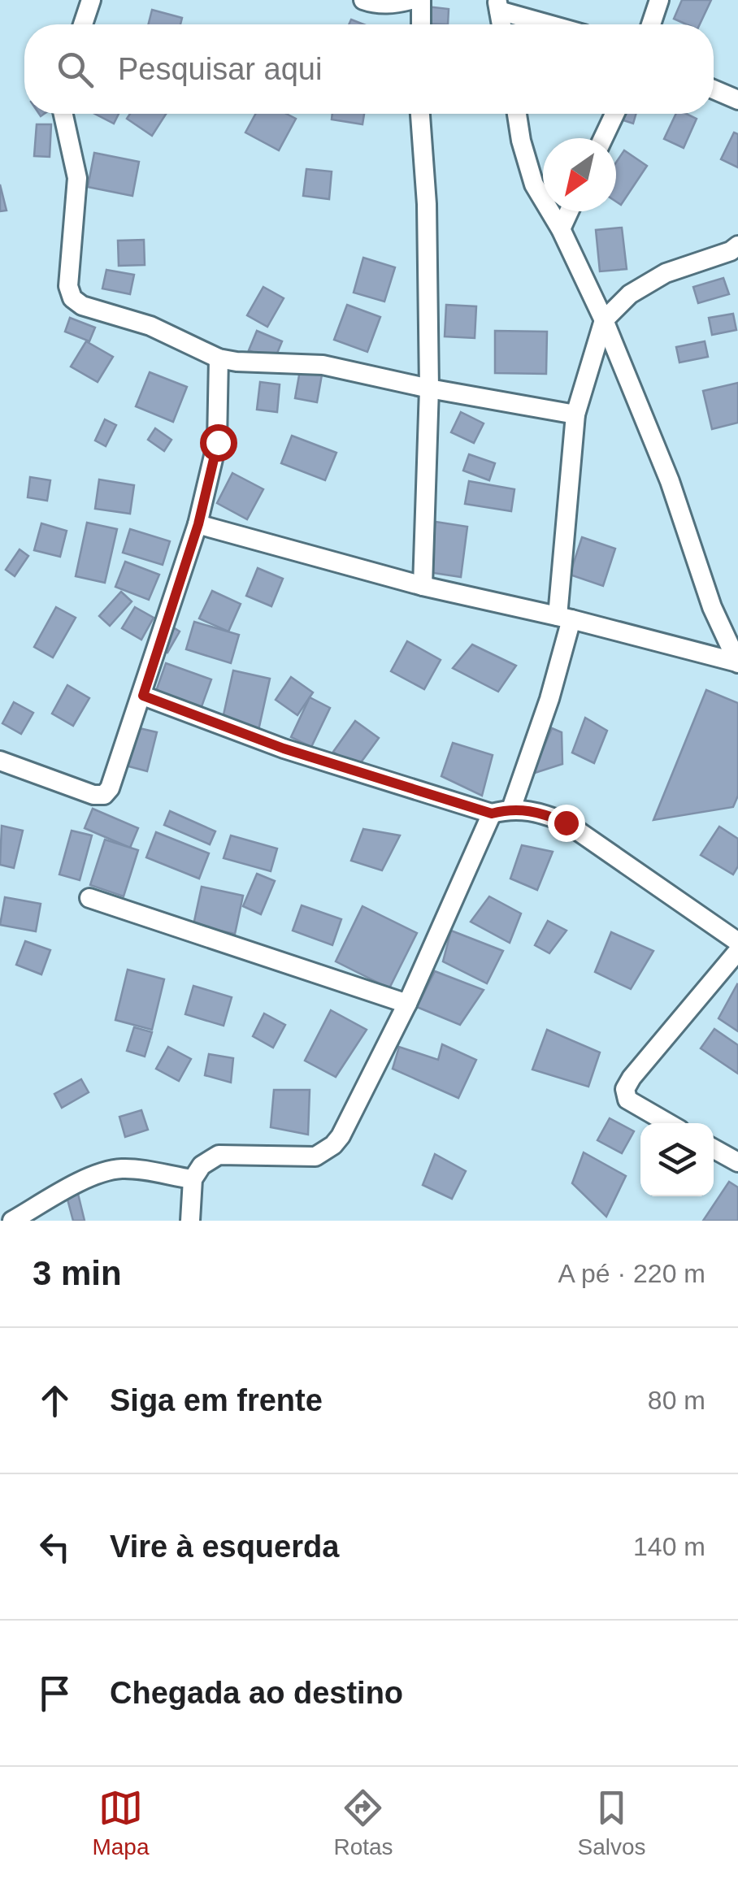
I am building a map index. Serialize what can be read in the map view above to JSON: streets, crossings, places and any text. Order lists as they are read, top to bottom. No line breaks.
{"north":"bottom left","page":{"search":"Pesquisar aqui","heading":["3 min","A pé · 220 m"],"list":[["Siga em frente","80 m"],["Vire à esquerda","140 m"],"Chegada ao destino"],"nav":["Mapa","Rotas","Salvos"]}}
